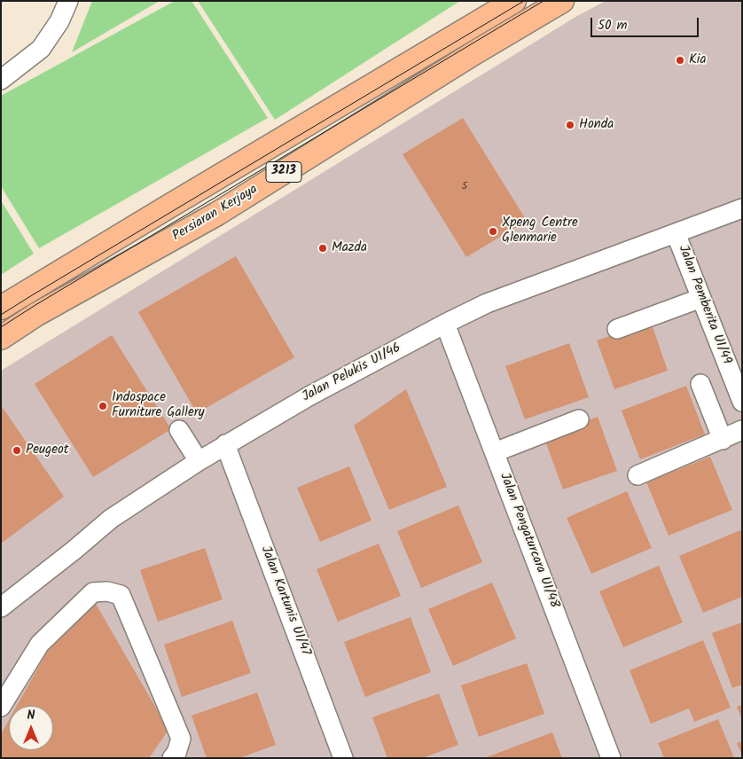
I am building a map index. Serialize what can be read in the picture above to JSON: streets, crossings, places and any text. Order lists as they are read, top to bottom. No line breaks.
{"streets":{"main road":["3213","Persiaran Kerjaya"],"street":["Jalan Pemberita U1/49","Jalan Pelukis U1/46","Jalan Pengaturcara U1/48","Jalan Kartunis U1/47"]},"crossings":[["Jalan Pemberita U1/49","Jalan Pelukis U1/46"],["Jalan Pelukis U1/46","Jalan Pengaturcara U1/48"],["Jalan Pelukis U1/46","Jalan Kartunis U1/47"]],"places":["Kia","Honda","Xpeng Centre Glenmarie","Mazda","Indospace Furniture Gallery","Peugeot"],"house_numbers":["5"],"scale_bar":"50 m","north":"top"}
